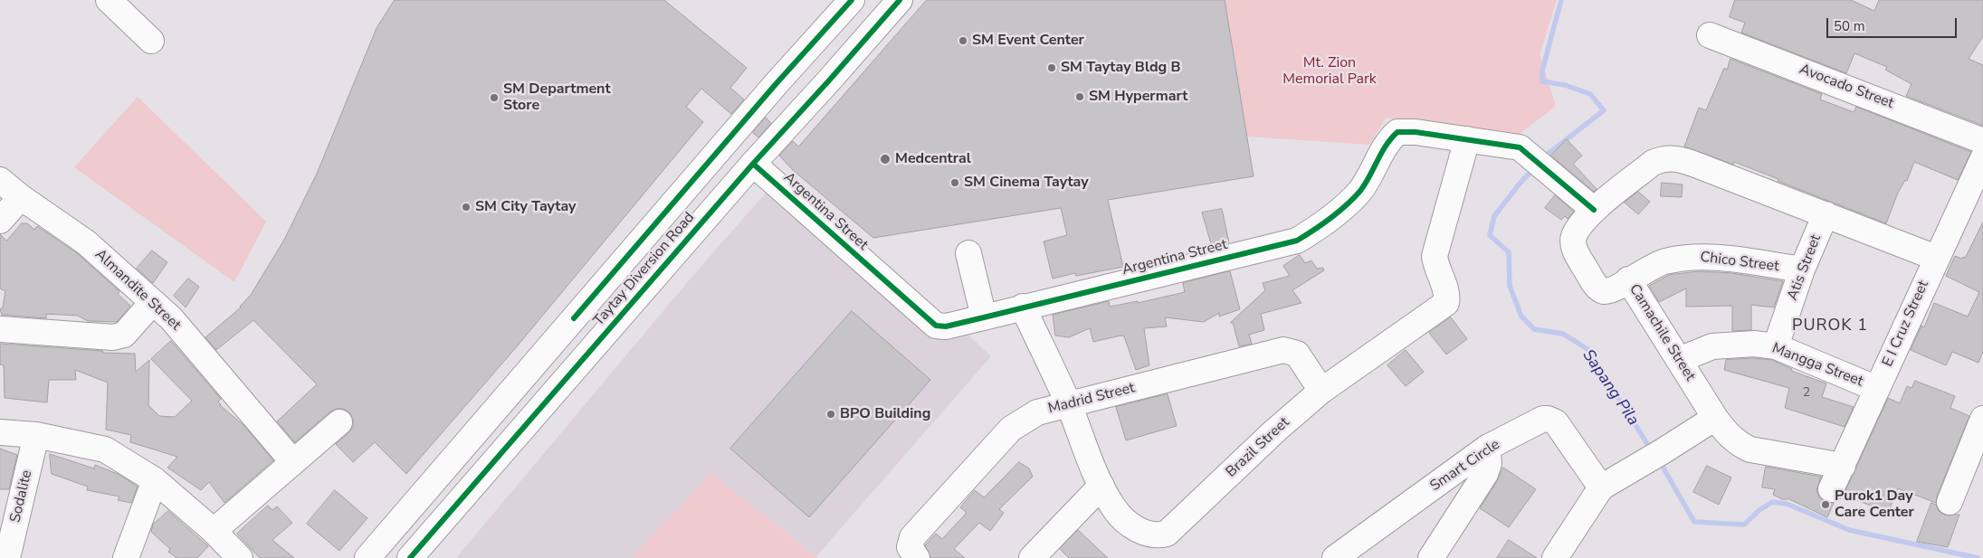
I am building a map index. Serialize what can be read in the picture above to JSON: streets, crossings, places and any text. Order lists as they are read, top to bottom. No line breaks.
{"streets":{"street":["Avocado Street","Argentina Street","Chico Street","Atis Street","Taytay Diversion Road","Almandite Street","E I Cruz Street","Camachile Street","Mangga Street","Madrid Street","Brazil Street","Smart Circle","Sodalite"]},"crossings":[["Argentina Street","Taytay Diversion Road"],["Argentina Street","Camachile Street"],["Argentina Street","Brazil Street"],["Chico Street","Atis Street"],["Chico Street","Camachile Street"],["Atis Street","Camachile Street"],["Atis Street","Mangga Street"],["E I Cruz Street","Camachile Street"],["E I Cruz Street","Mangga Street"],["Camachile Street","Mangga Street"],["Madrid Street","Brazil Street"]],"districts":["PUROK 1"],"water":["Sapang Pila"],"parks":["Mt. Zion Memorial Park"],"places":["SM Event Center","SM Taytay Bldg B","SM Hypermart","SM Department Store","Medcentral","SM Cinema Taytay","SM City Taytay","BPO Building","Purok1 Day Care Center"],"house_numbers":["2"],"scale_bar":"50 m"}
